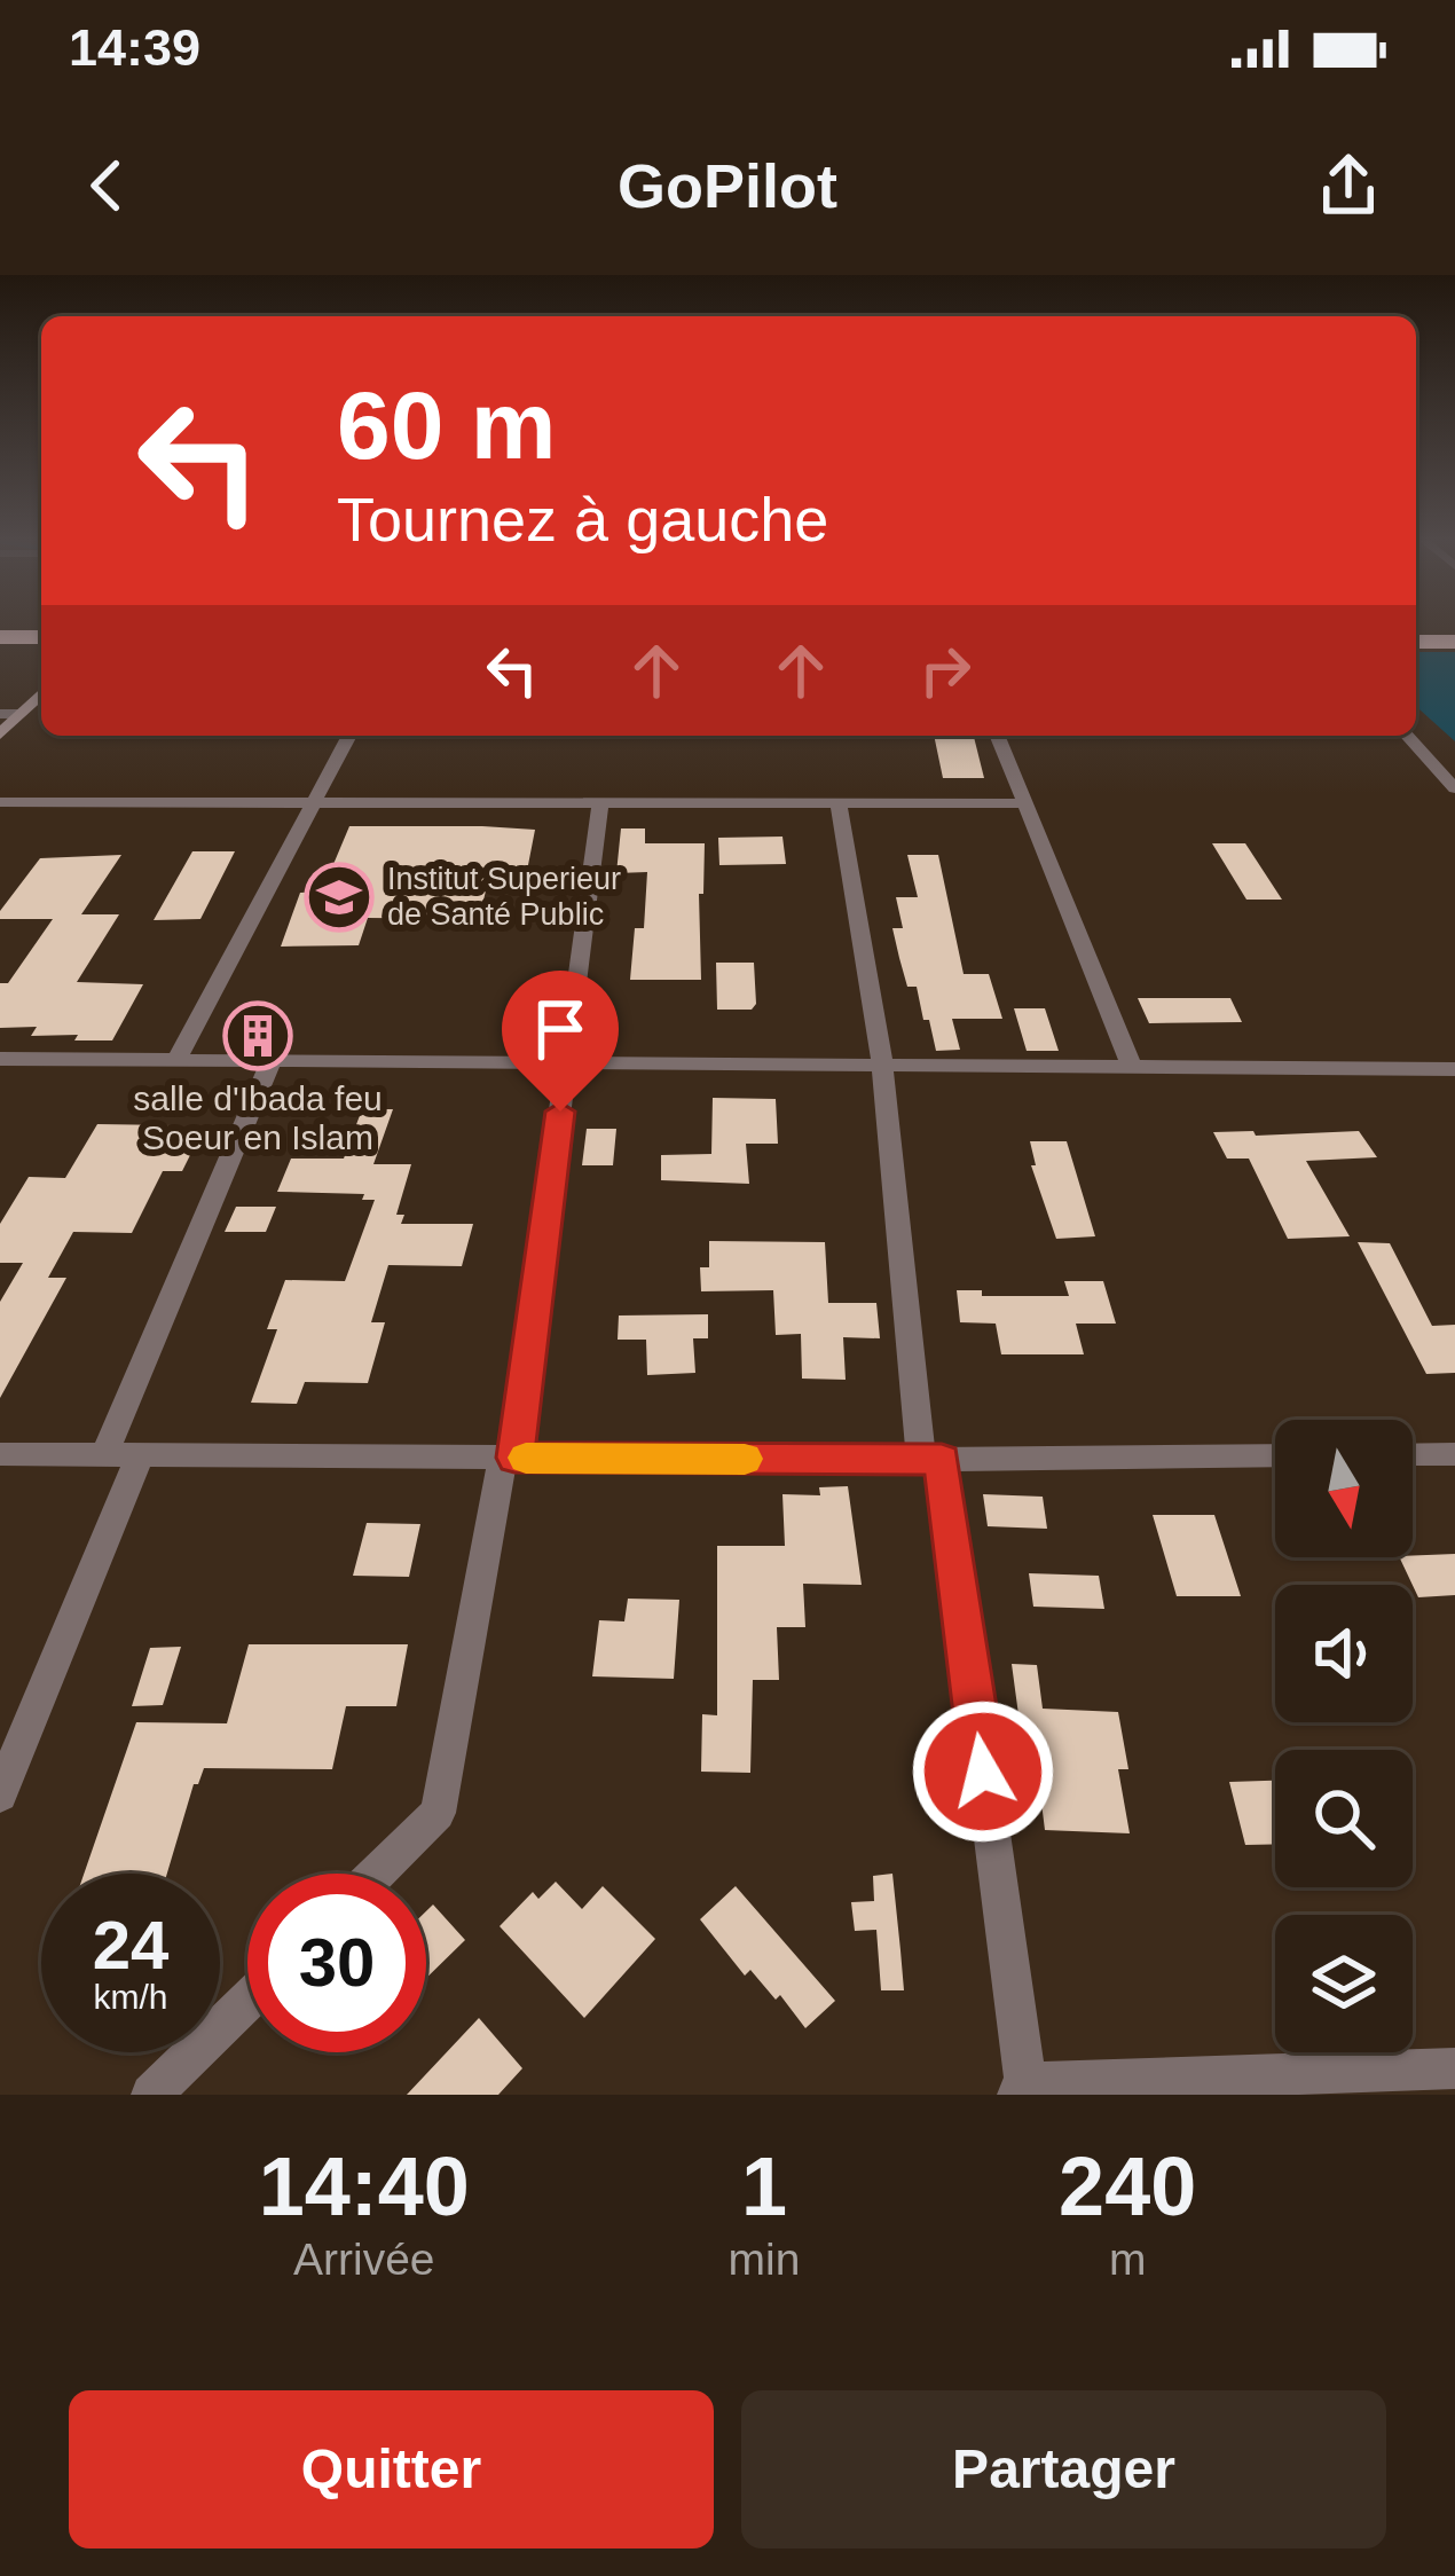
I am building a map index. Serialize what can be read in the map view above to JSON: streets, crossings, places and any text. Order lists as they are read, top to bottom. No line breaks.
{"places":{"school or university":["Institut Superieur de Santé Public"],"building":["salle d'Ibada feu Soeur en Islam"]},"north":"bottom","page":{"status":"14:39","header":"GoPilot","turn":["60 m","Tournez à gauche"],"speed":"24 km/h","limit":"30","eta":["14:40","Arrivée","1","min","240","m"],"buttons":["Quitter","Partager"]}}
